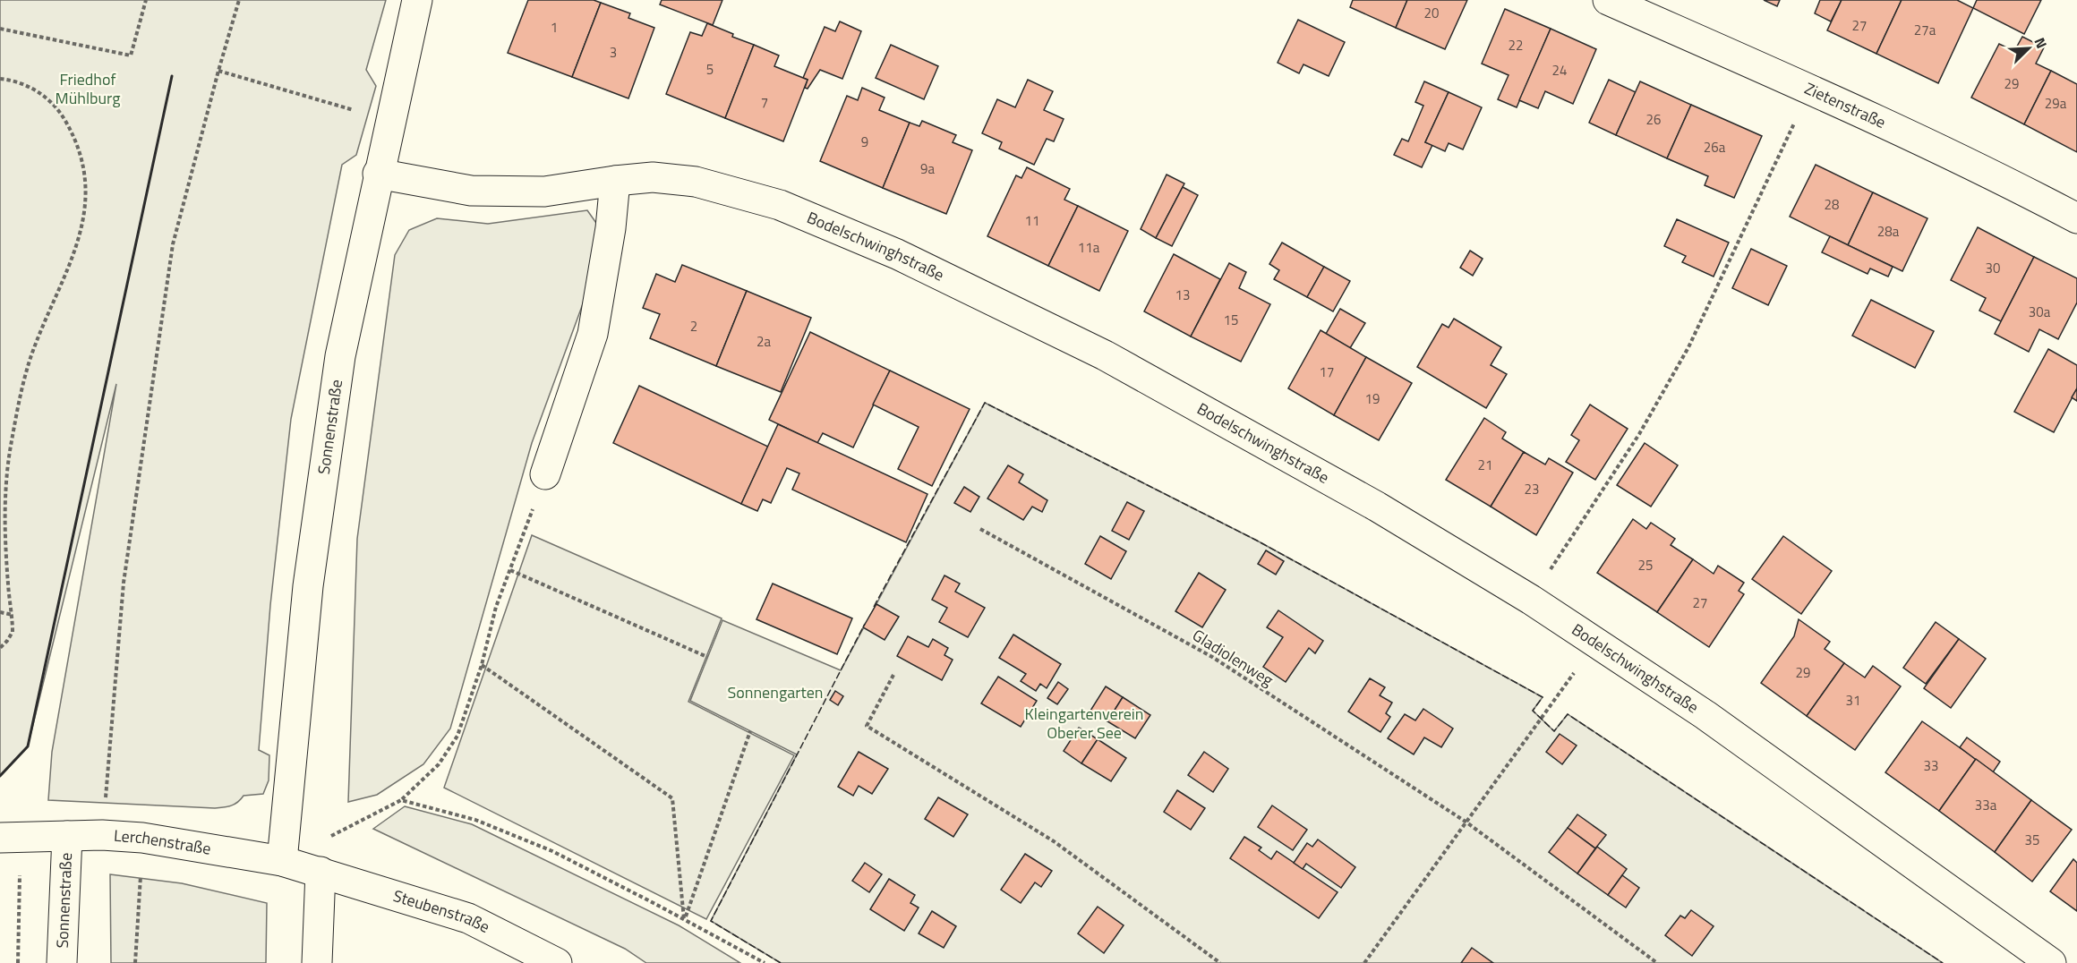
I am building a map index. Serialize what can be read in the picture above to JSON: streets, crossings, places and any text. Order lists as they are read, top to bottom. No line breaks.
{"streets":{"street":["Zietenstraße","Bodelschwinghstraße","Sonnenstraße","Lerchenstraße","Steubenstraße"],"path":["Gladiolenweg"]},"crossings":[["Bodelschwinghstraße","Sonnenstraße"],["Sonnenstraße","Lerchenstraße"],["Lerchenstraße","Steubenstraße"]],"parks":["Friedhof Mühlburg","Sonnengarten","Kleingartenverein Oberer See"],"house_numbers":["20","27","1","27a","22","3","5","24","29","7","29a","26","9","26a","9a","28","11","28a","11a","30","13","30a","15","2","2a","17","19","21","23","25","27","29","31","33","33a","35"],"north":"top right"}
